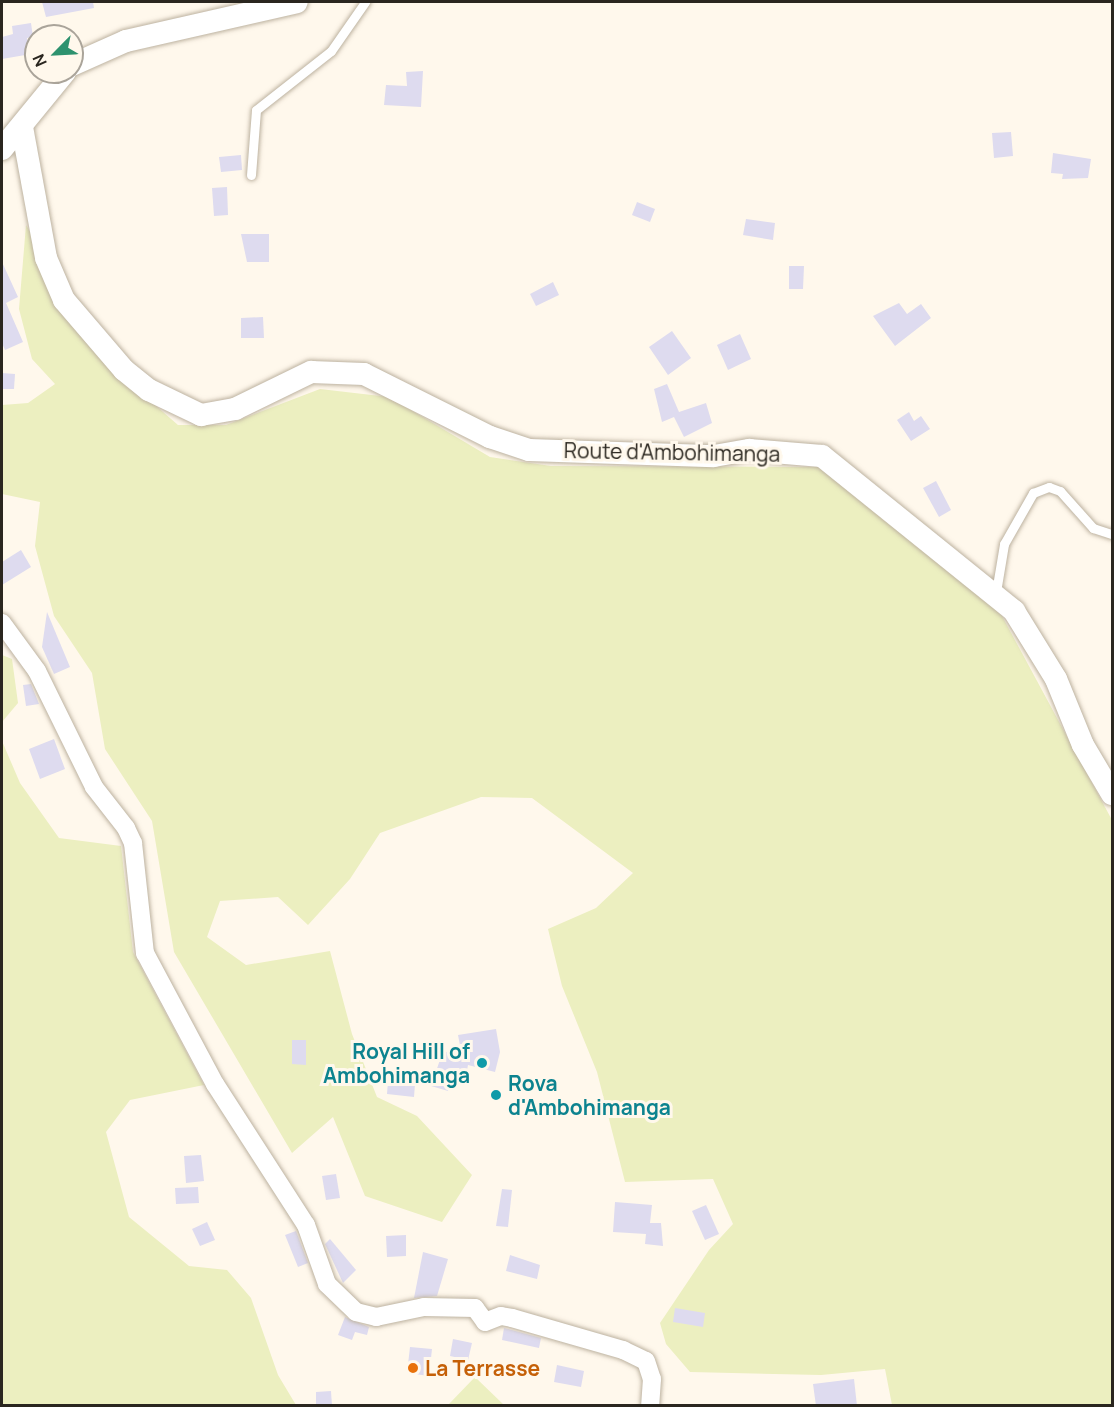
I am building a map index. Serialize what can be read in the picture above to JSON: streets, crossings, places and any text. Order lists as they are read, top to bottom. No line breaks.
{"streets":{"street":["Route d'Ambohimanga"]},"places":["Royal Hill of Ambohimanga","Rova d'Ambohimanga","La Terrasse"],"north":"bottom left"}
